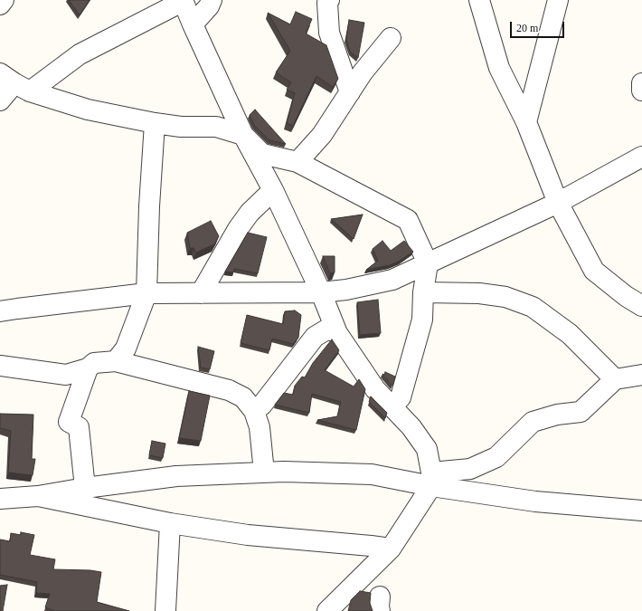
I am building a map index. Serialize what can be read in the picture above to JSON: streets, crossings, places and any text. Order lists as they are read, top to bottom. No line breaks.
{"scale_bar":"20 m"}
